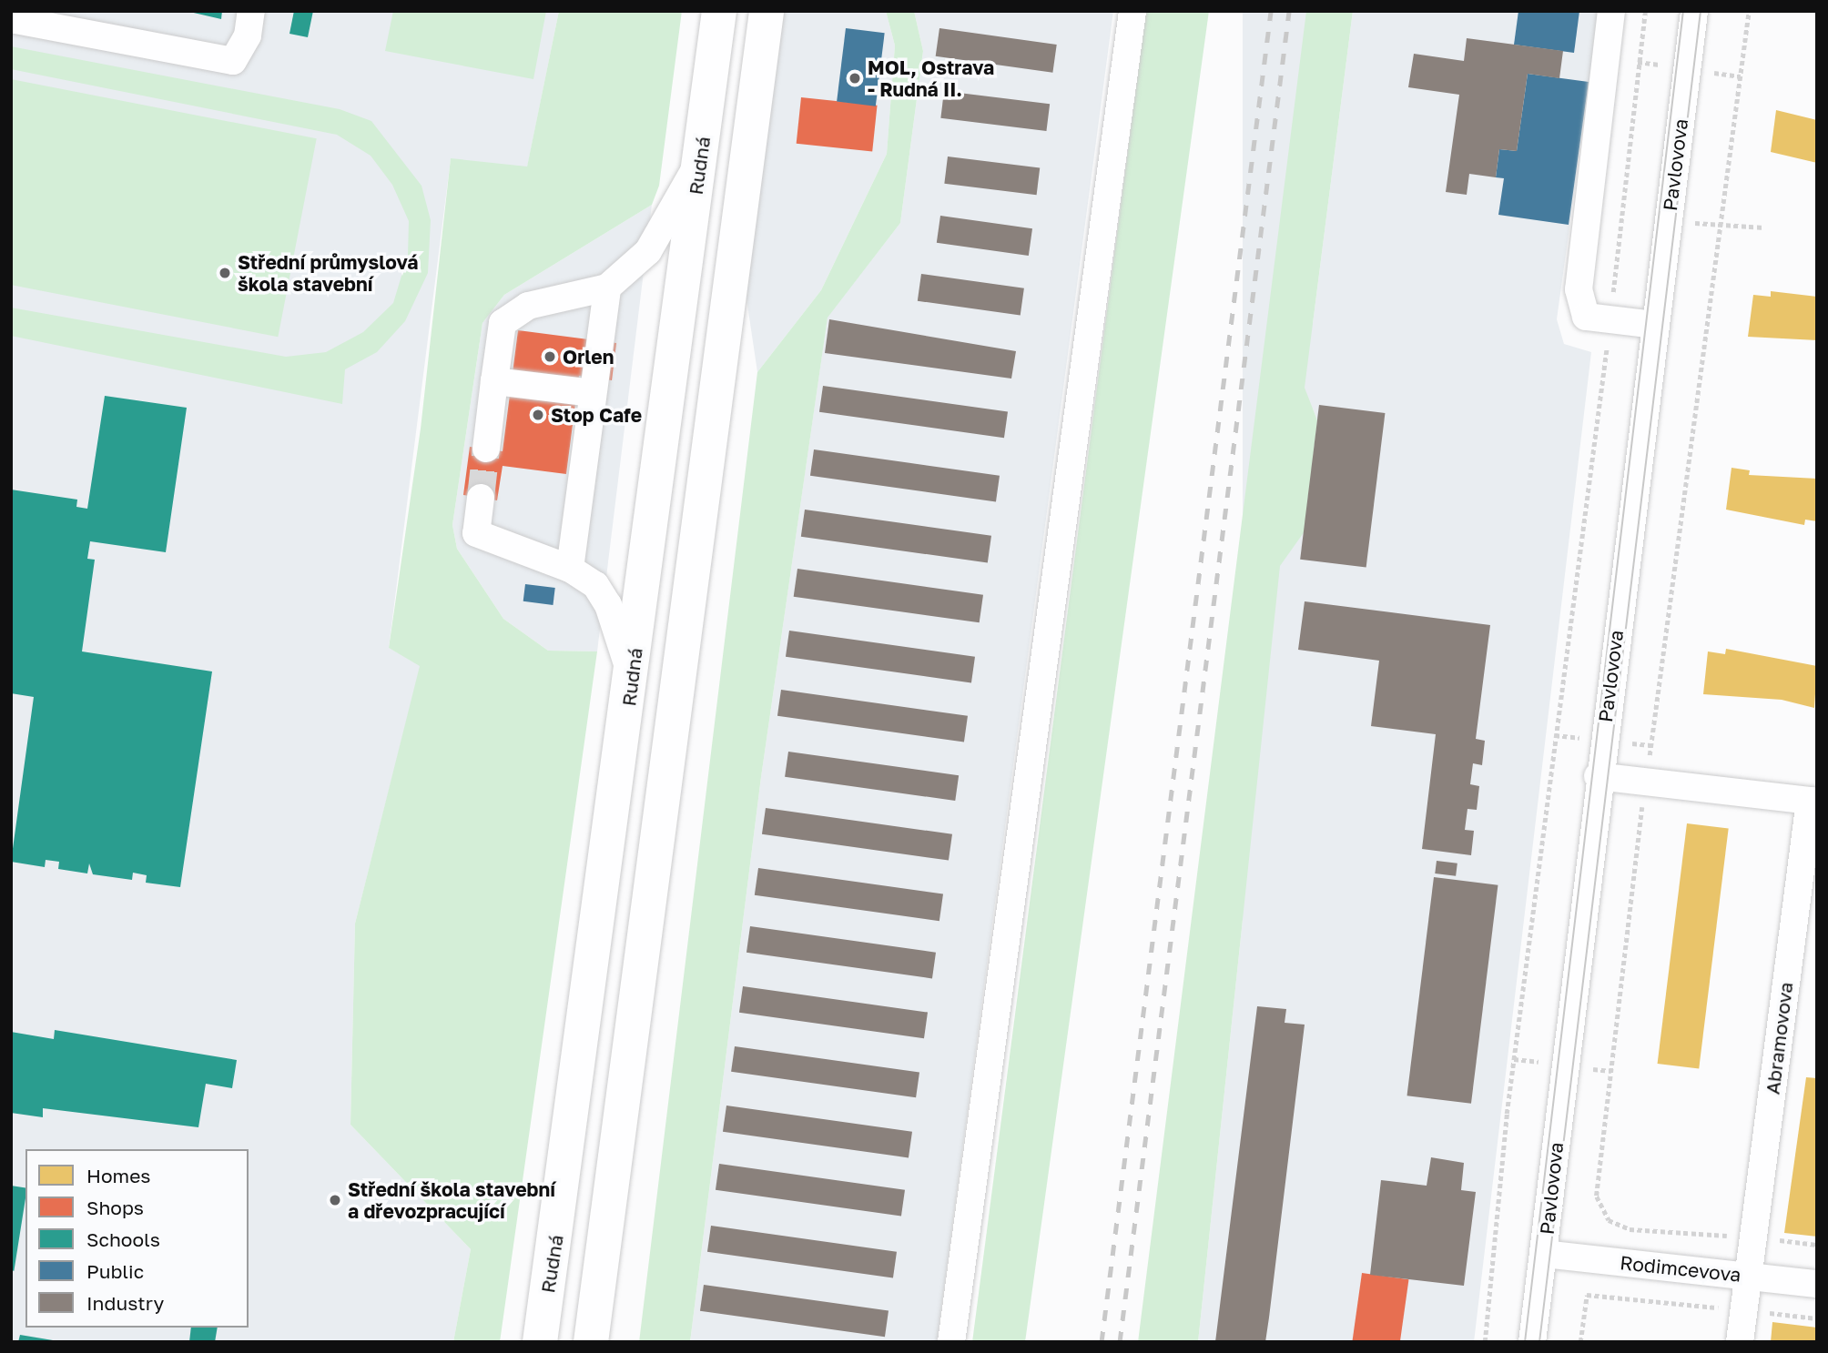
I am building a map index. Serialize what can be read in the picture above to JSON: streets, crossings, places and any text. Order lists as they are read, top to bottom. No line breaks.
{"streets":{"highway":["Rudná"],"street":["Pavlovova","Abramovova","Rodimcevova"]},"crossings":[["Pavlovova","Abramovova"],["Pavlovova","Rodimcevova"],["Abramovova","Rodimcevova"]],"places":["MOL, Ostrava - Rudná II.","Střední průmyslová škola stavební","Orlen","Stop Cafe","Střední škola stavební a dřevozpracující"],"legend":["Homes","Shops","Schools","Public","Industry"]}
